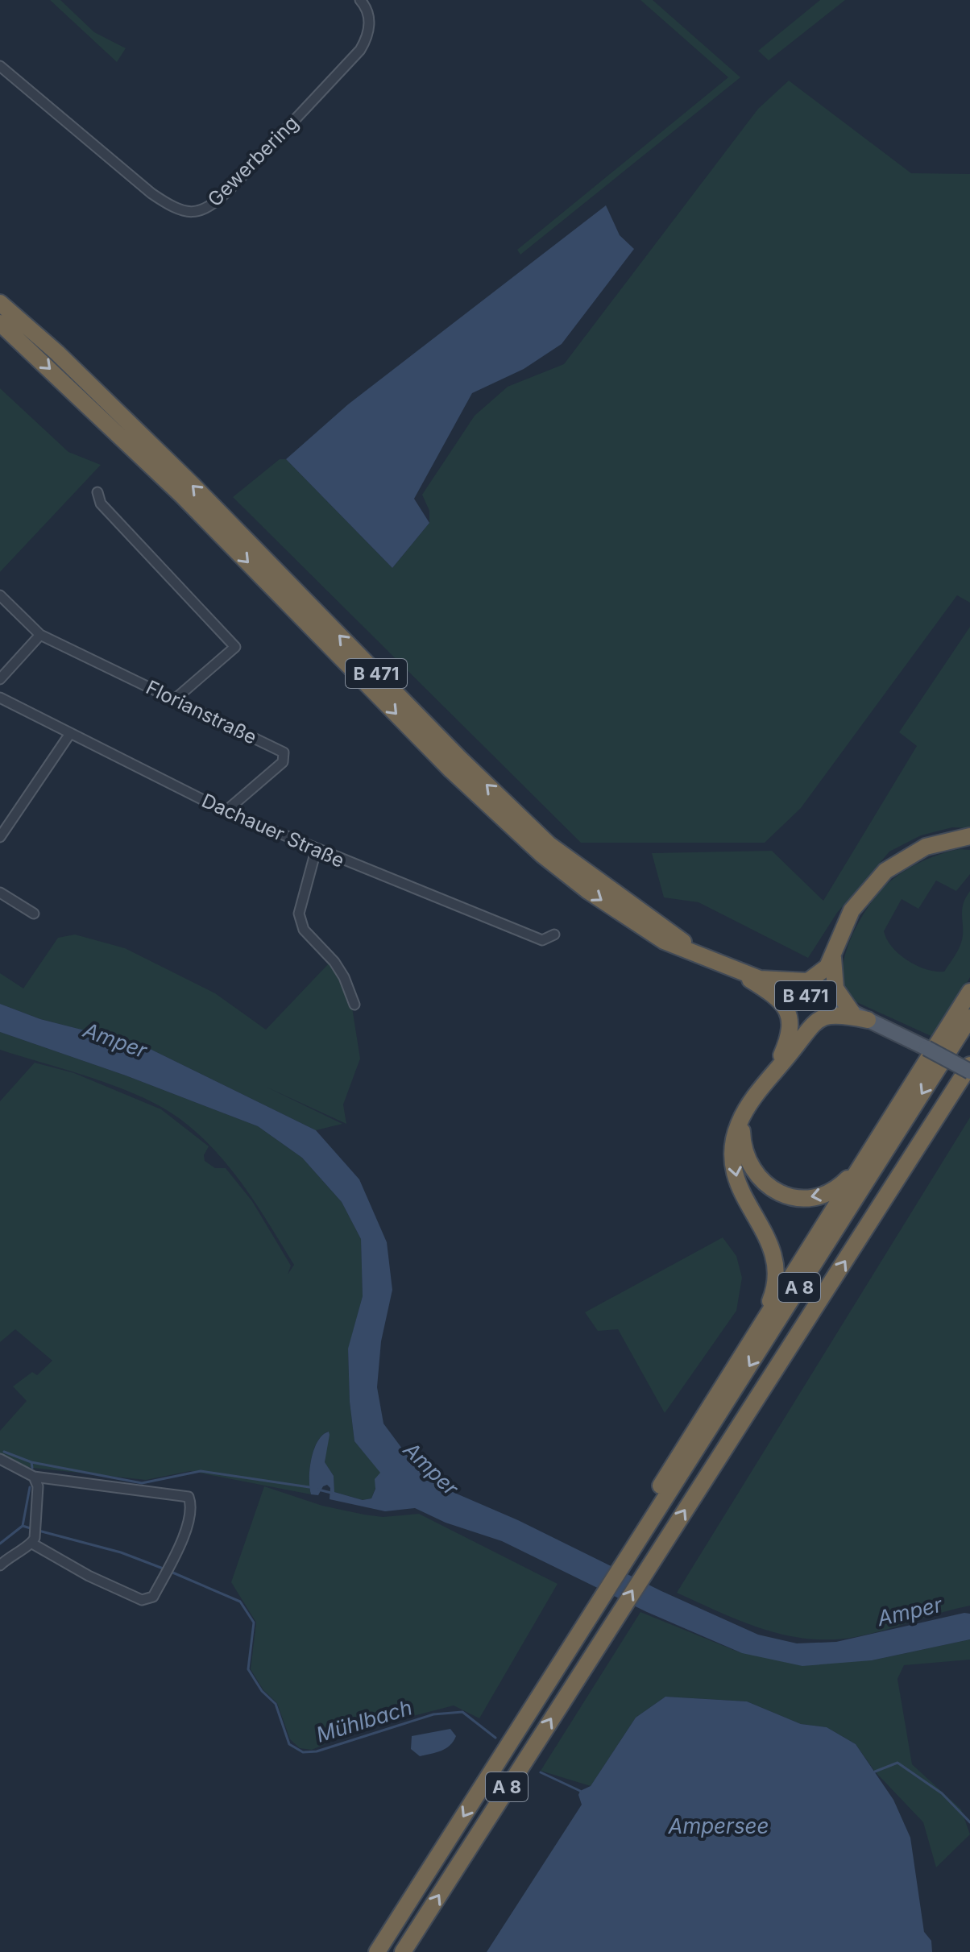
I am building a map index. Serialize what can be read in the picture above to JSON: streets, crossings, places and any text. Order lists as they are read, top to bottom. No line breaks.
{"streets":{"highway":["B 471","A 8"],"street":["Gewerbering","Florianstraße","Dachauer Straße"]},"crossings":[["Florianstraße","Dachauer Straße"]],"water":["Amper","Mühlbach","Ampersee"]}
